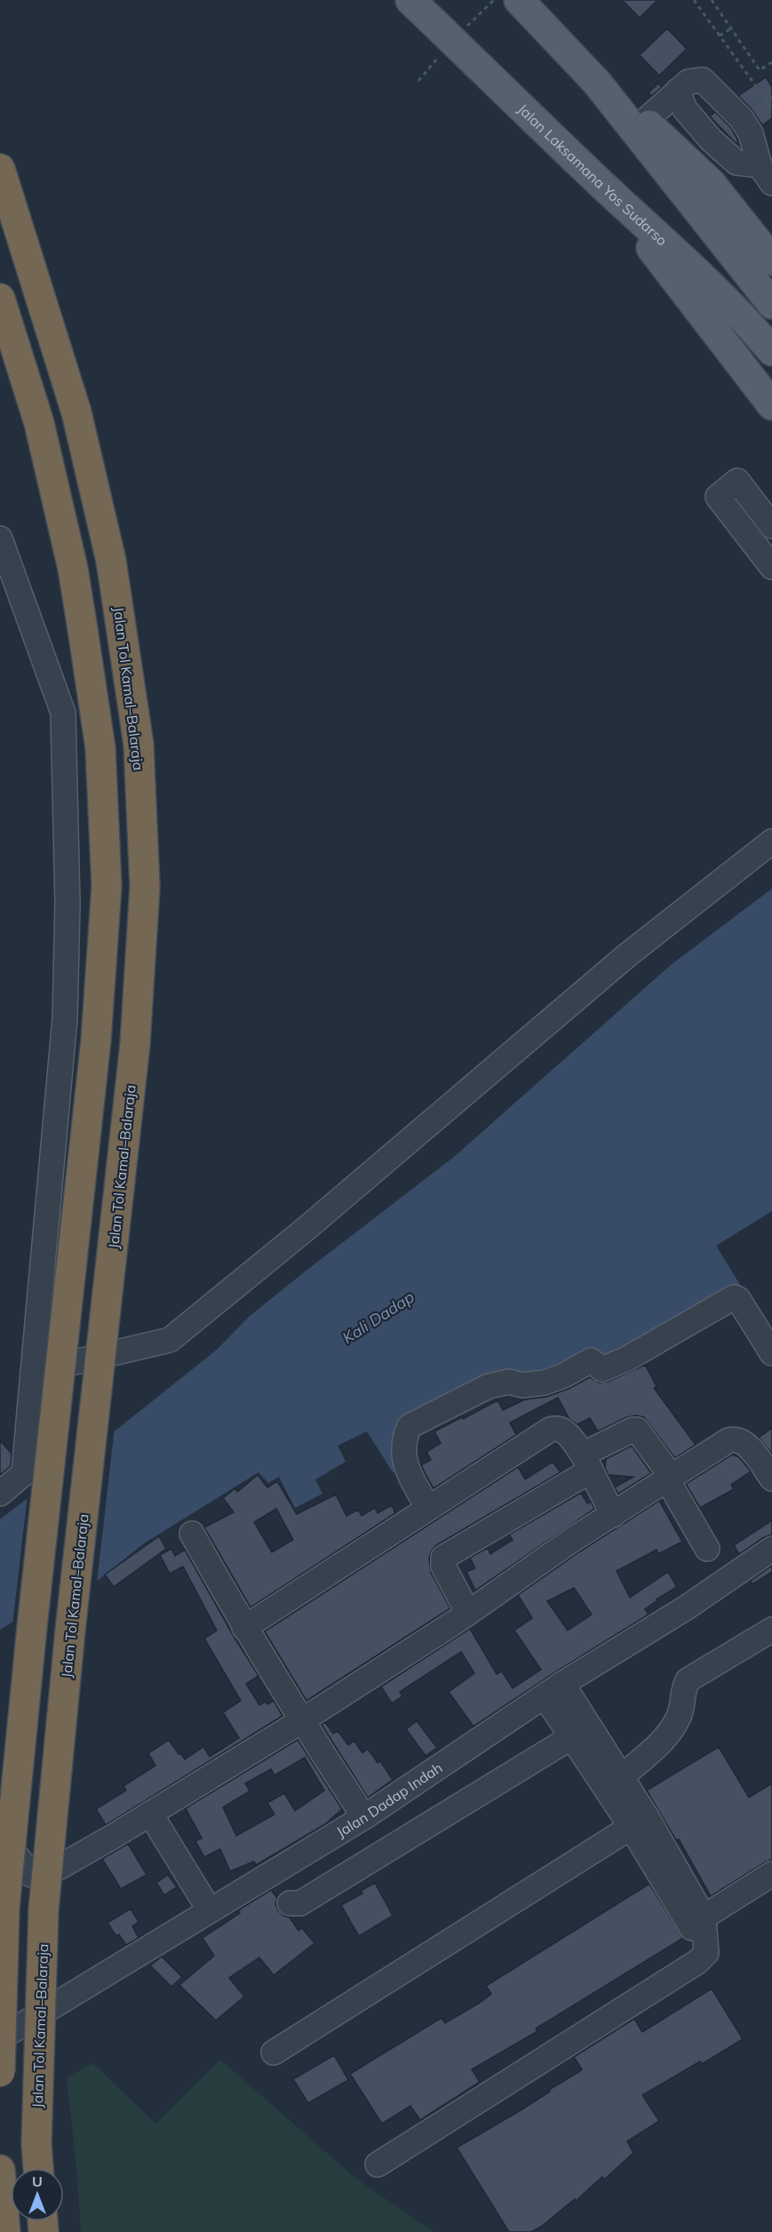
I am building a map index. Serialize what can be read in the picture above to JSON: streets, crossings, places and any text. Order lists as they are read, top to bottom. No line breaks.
{"streets":{"highway":["Jalan Tol Kamal–Balaraja"],"main road":["Jalan Laksamana Yos Sudarso"],"street":["Jalan Dadap Indah"]},"water":["Kali Dadap"],"north":"top"}
